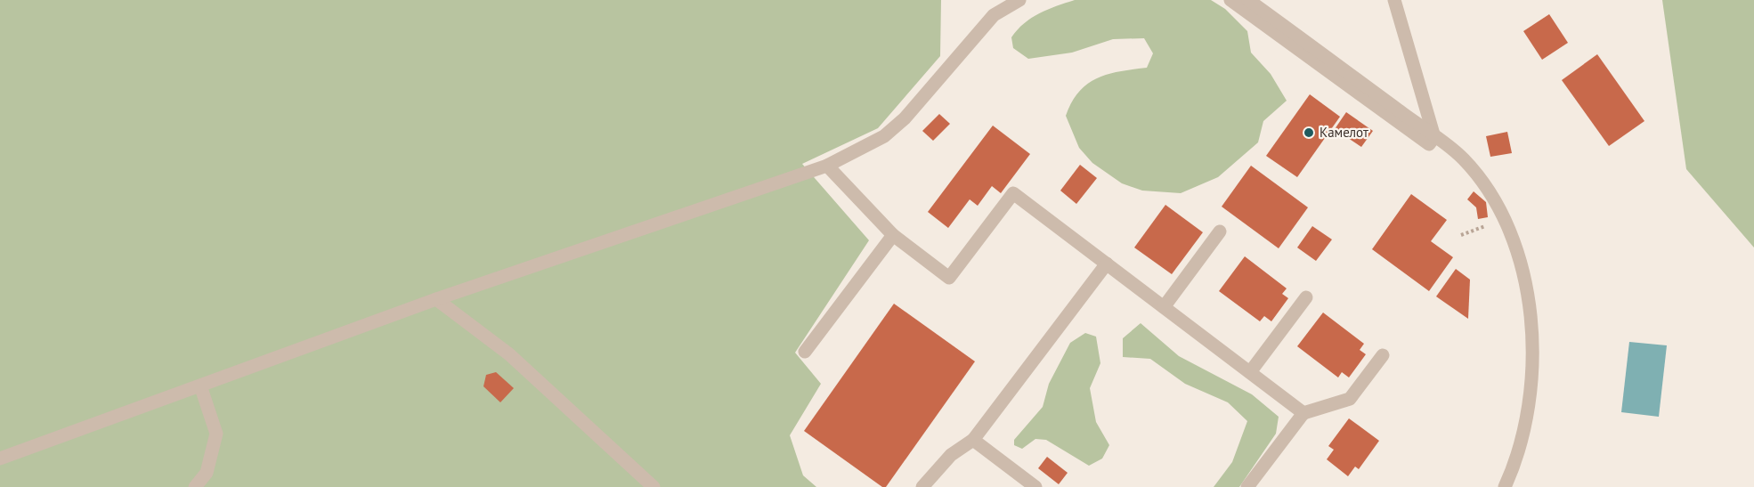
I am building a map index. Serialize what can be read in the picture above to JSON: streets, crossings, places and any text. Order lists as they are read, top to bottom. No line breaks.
{"places":["Камелот"]}
